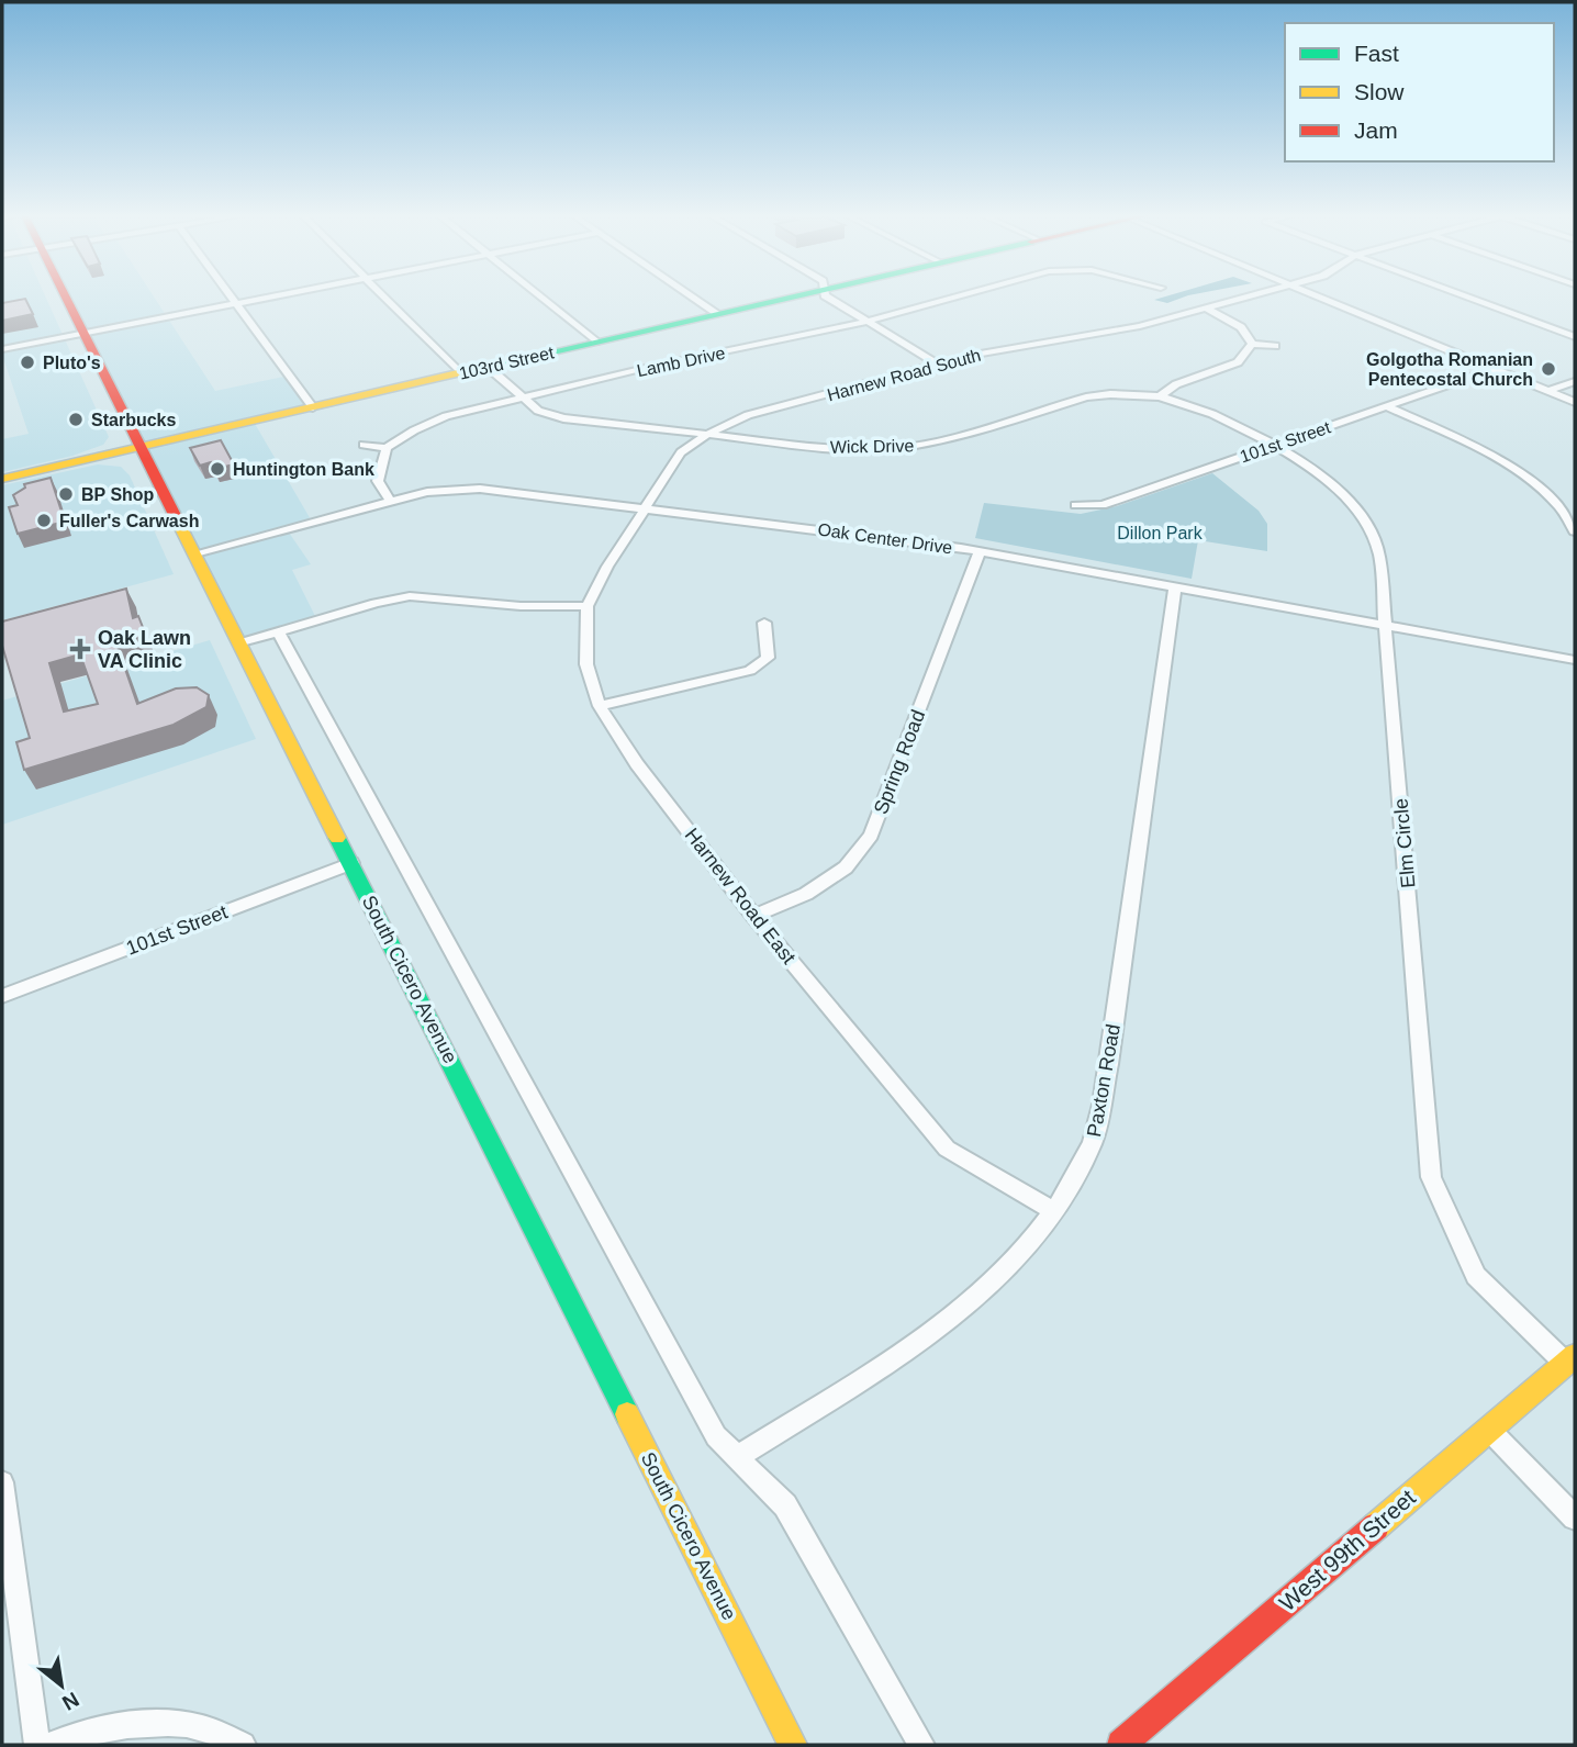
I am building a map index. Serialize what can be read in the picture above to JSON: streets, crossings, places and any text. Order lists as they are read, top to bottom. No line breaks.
{"streets":{"main road":["103rd Street","South Cicero Avenue","West 99th Street"],"street":["Lamb Drive","Harnew Road South","101st Street","Wick Drive","Oak Center Drive","Spring Road","Elm Circle","Harnew Road East","Paxton Road"]},"crossings":[["Lamb Drive","Wick Drive"],["103rd Street","Wick Drive"],["103rd Street","South Cicero Avenue"],["Harnew Road South","Wick Drive"],["Harnew Road South","Oak Center Drive"],["Harnew Road South","Harnew Road East"],["101st Street","Elm Circle"],["101st Street","South Cicero Avenue"],["Wick Drive","Elm Circle"],["Oak Center Drive","Spring Road"],["Oak Center Drive","Elm Circle"],["Oak Center Drive","Harnew Road East"],["Oak Center Drive","South Cicero Avenue"],["Oak Center Drive","Paxton Road"],["Spring Road","Harnew Road East"],["Elm Circle","West 99th Street"],["Harnew Road East","Paxton Road"]],"parks":["Dillon Park"],"places":{"other":["Pluto's","Golgotha Romanian Pentecostal Church","Starbucks","Huntington Bank","BP Shop","Fuller's Carwash"],"health":["Oak Lawn VA Clinic"]},"legend":["Fast","Slow","Jam"],"north":"bottom right"}
